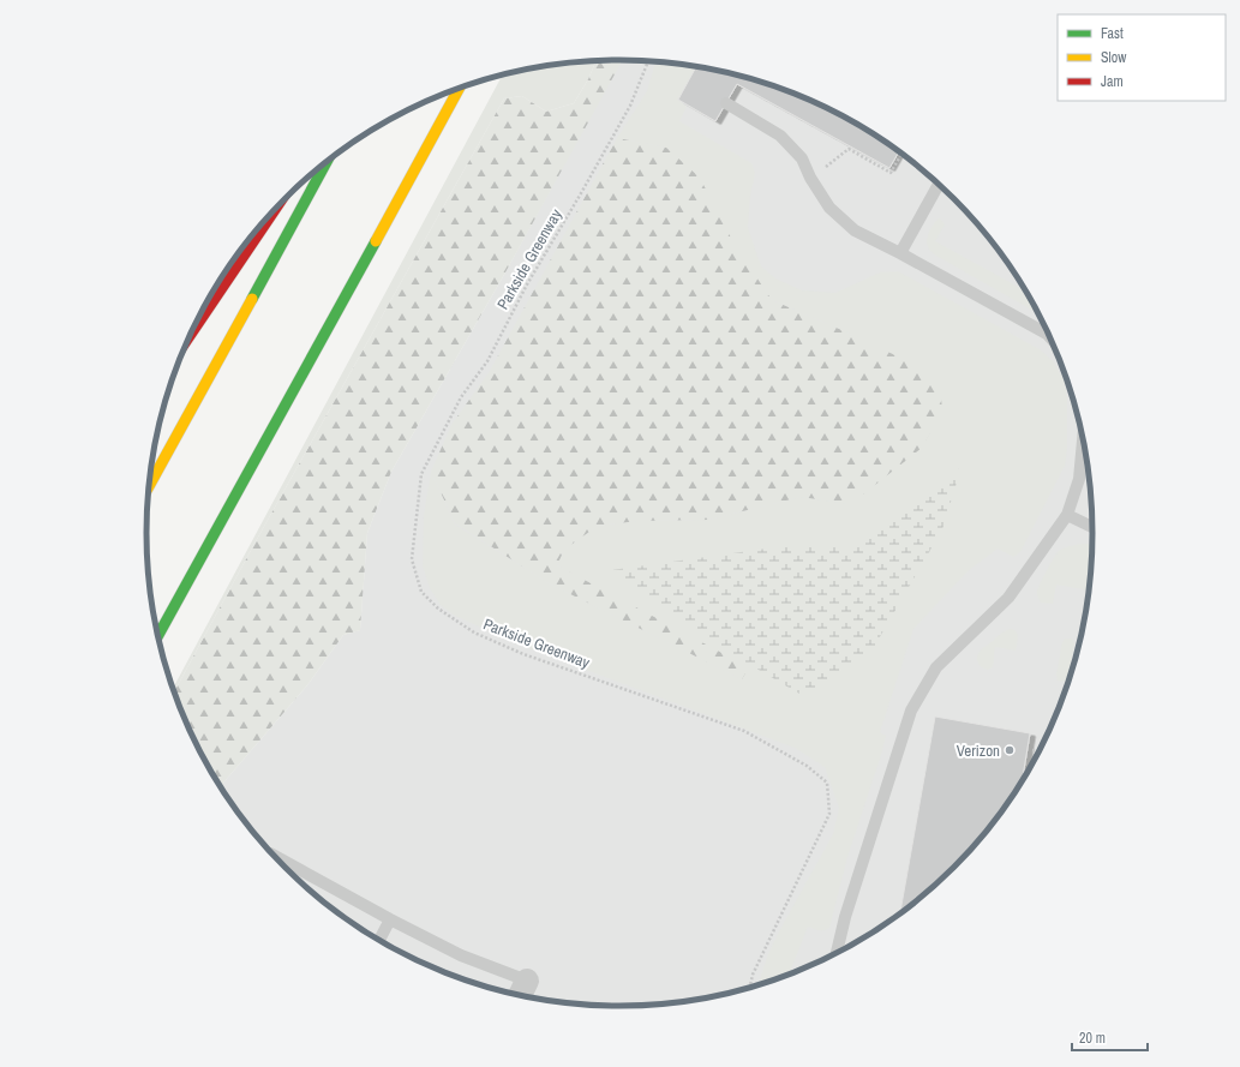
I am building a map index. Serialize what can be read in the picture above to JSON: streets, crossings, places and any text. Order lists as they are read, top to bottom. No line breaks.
{"streets":{"path":["Parkside Greenway"]},"places":["Verizon"],"legend":["Fast","Slow","Jam"],"scale_bar":"20 m"}
